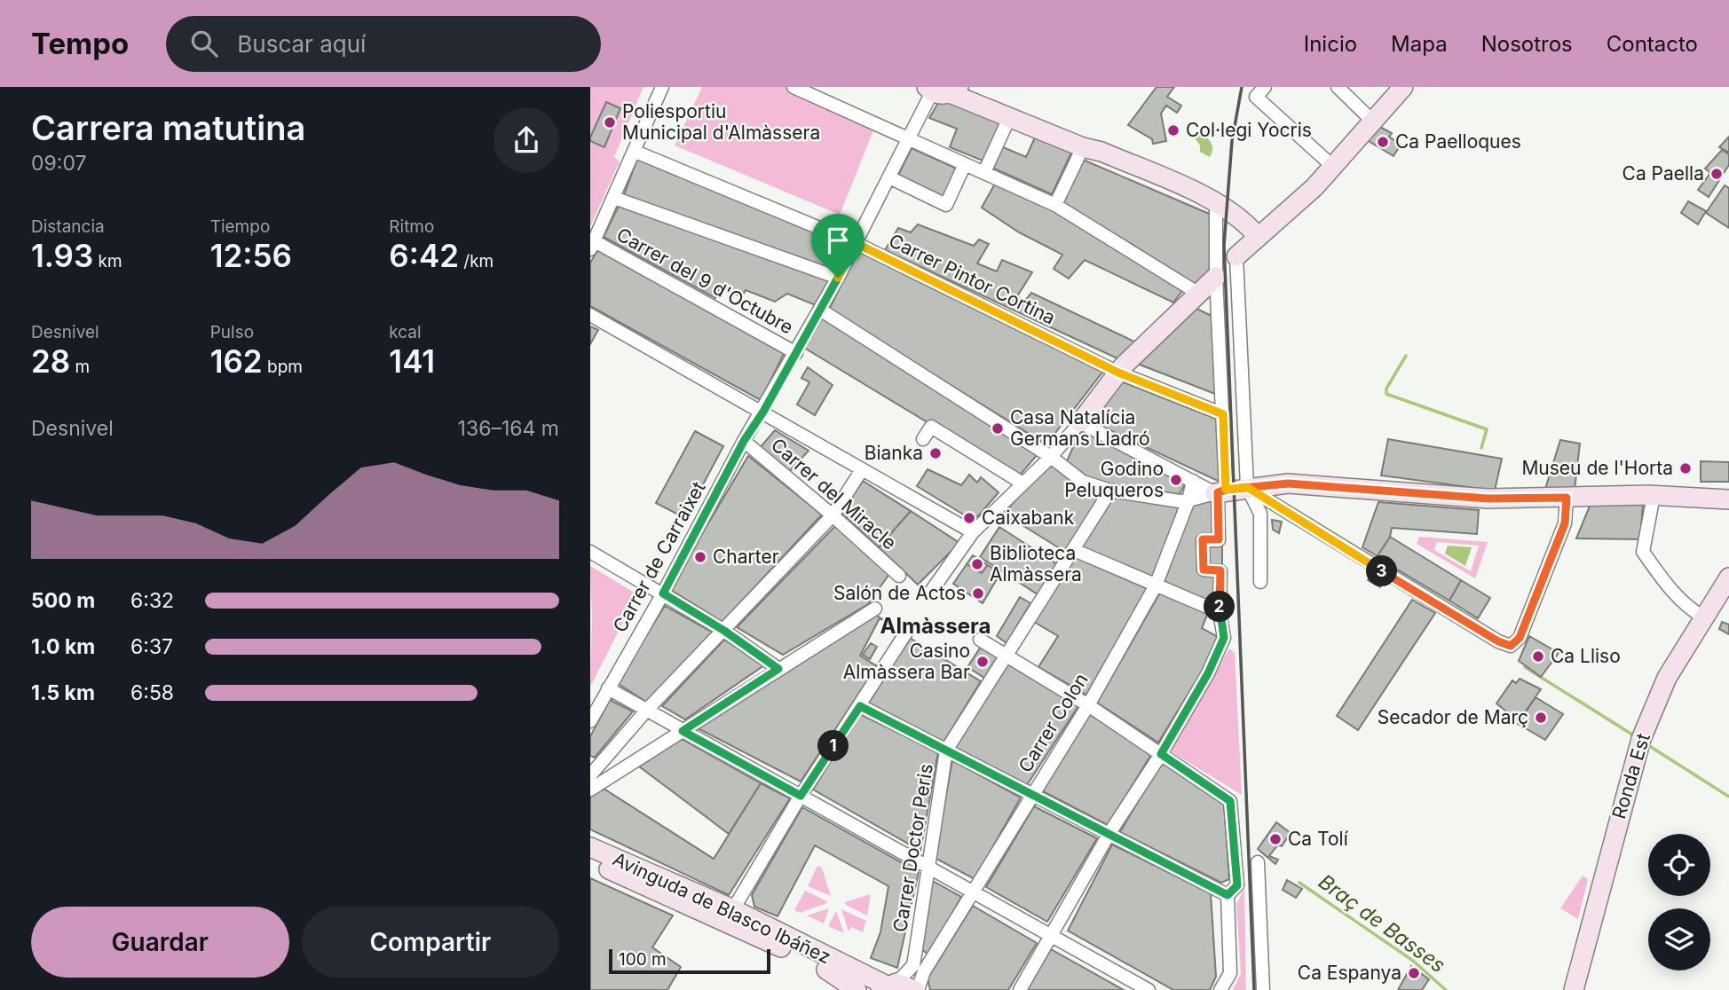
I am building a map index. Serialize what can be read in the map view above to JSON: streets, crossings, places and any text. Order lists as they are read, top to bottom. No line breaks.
{"streets":{"street":["Carrer Pintor Cortina","Carrer del 9 d'Octubre","Carrer del Miracle","Carrer de Carraixet","Carrer Colon","Ronda Est","Carrer Doctor Peris","Avinguda de Blasco Ibáñez"]},"crossings":[["Carrer Pintor Cortina","Carrer de Carraixet"],["Carrer del 9 d'Octubre","Carrer de Carraixet"],["Carrer del Miracle","Carrer de Carraixet"],["Carrer Colon","Avinguda de Blasco Ibáñez"],["Carrer Doctor Peris","Avinguda de Blasco Ibáñez"]],"districts":["Almàssera"],"water":["Braç de Basses"],"places":["Poliesportiu Municipal d'Almàssera","Col·legi Yocris","Ca Paelloques","Ca Paella","Casa Natalícia Germans Lladró","Bianka","Museu de l'Horta","Godino Peluqueros","Caixabank","Charter","Biblioteca Almàssera","Salón de Actos","Ca Lliso","Casino Almàssera Bar","Secador de Març","Ca Tolí","Ca Espanya"],"scale_bar":"100 m","page":{"header":"Tempo","search":"Buscar aquí","nav":["Inicio","Mapa","Nosotros","Contacto"],"heading":["Carrera matutina","09:07"],"stats":[["Distancia","1.93 km"],["Tiempo","12:56"],["Ritmo","6:42 /km"],["Desnivel","28 m"],["Pulso","162 bpm"],["kcal","141"]],"chart":["Desnivel","136–164 m"],"pins":["3","2","1"],"list":[{"name":"500 m","note":"6:32"},{"name":"1.0 km","note":"6:37"},{"name":"1.5 km","note":"6:58"}],"buttons":["Guardar","Compartir"],"scale":"100 m"}}
